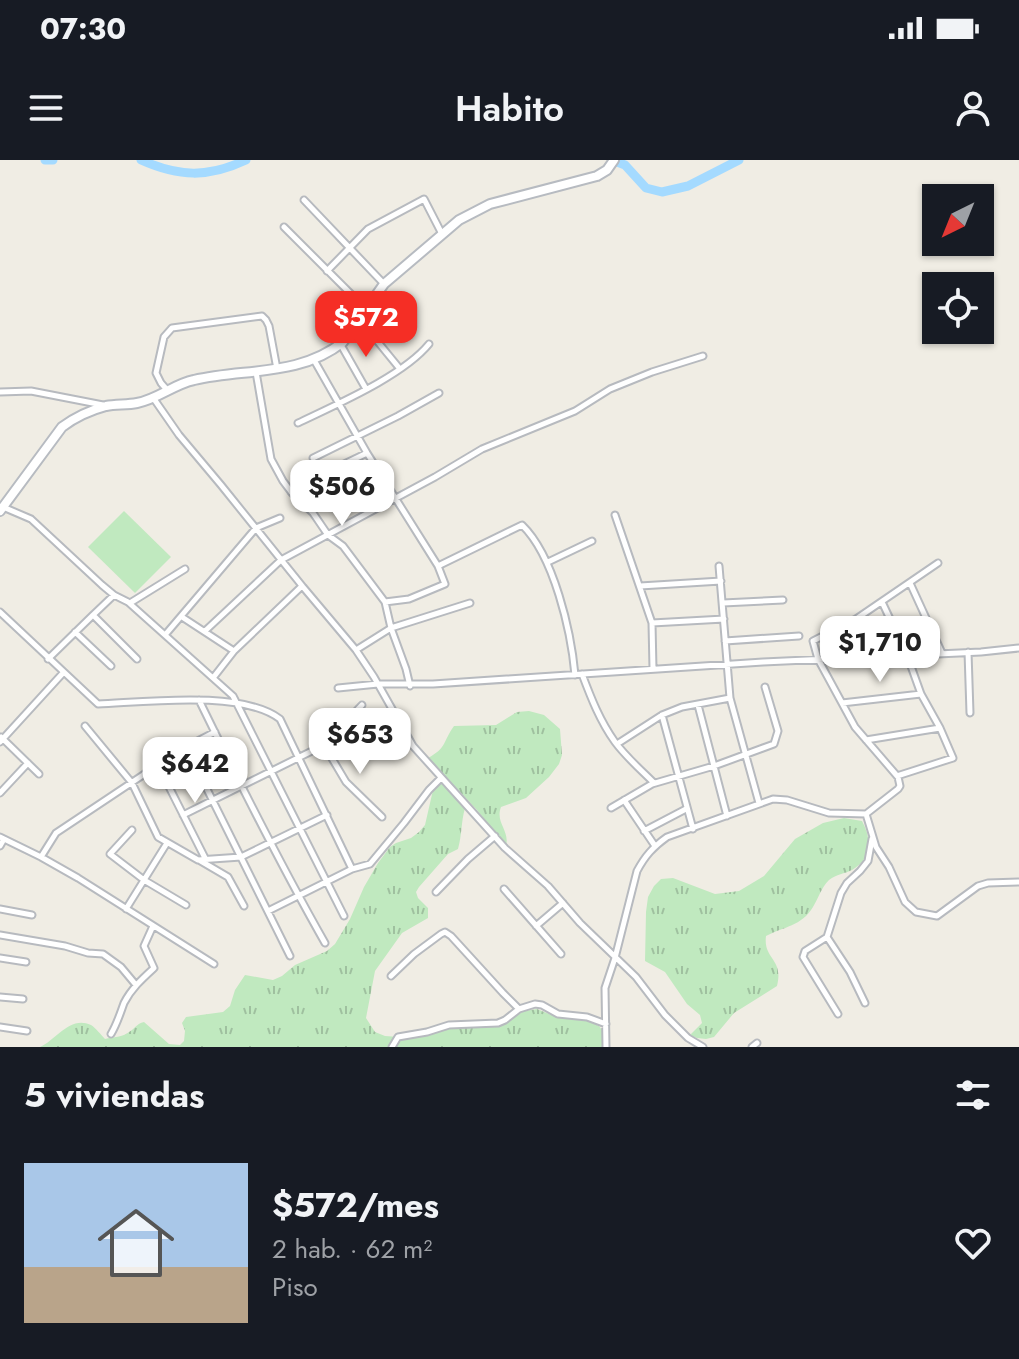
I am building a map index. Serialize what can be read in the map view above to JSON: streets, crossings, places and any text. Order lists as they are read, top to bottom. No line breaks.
{"north":"bottom left","page":{"status":"07:30","header":"Habito","price":["$572","$506","$1,710","$653","$642"],"heading":"5 viviendas","list":[{"name":"$572/mes","note":"2 hab. · 62 m² · Piso"}]}}
